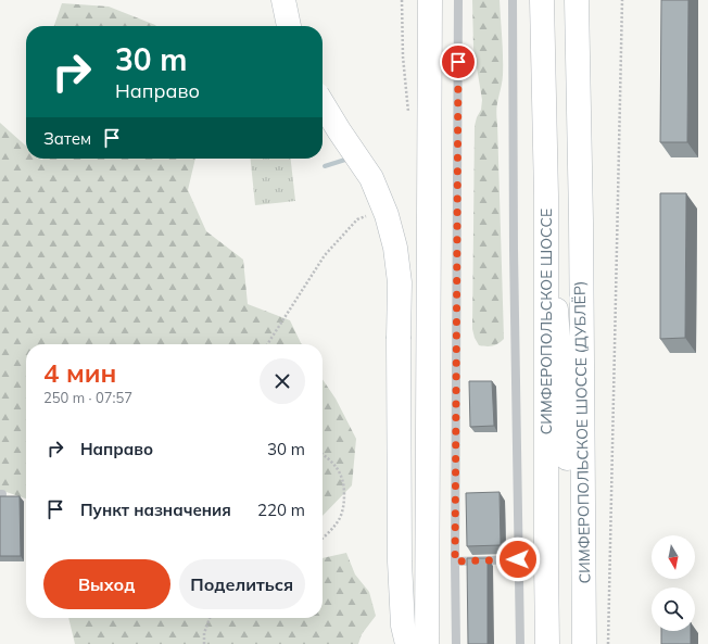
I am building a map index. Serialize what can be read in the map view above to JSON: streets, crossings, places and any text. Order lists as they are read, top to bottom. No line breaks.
{"streets":{"main road":["СИМФЕРОПОЛЬСКОЕ ШОССЕ","СИМФЕРОПОЛЬСКОЕ ШОССЕ (ДУБЛЁР)"]},"north":"bottom","page":{"turn":["30 m","Направо"],"then":"Затем","heading":["4 мин","250 m · 07:57"],"list":[{"name":"Направо","value":"30 m"},{"name":"Пункт назначения","value":"220 m"}],"buttons":["Выход","Поделиться"]}}
